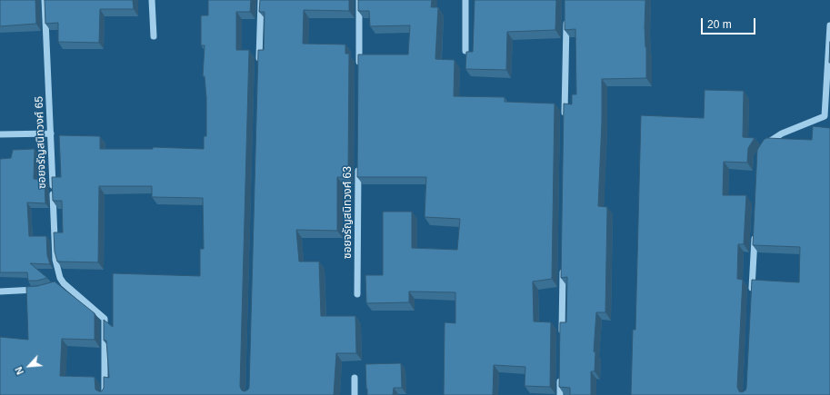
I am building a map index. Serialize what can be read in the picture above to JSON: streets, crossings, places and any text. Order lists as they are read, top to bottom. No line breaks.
{"streets":{"street":["ซอยจรัญสนิทวงศ์ 65","ซอยจรัญสนิทวงศ์ 63"]},"scale_bar":"20 m","north":"bottom left"}
